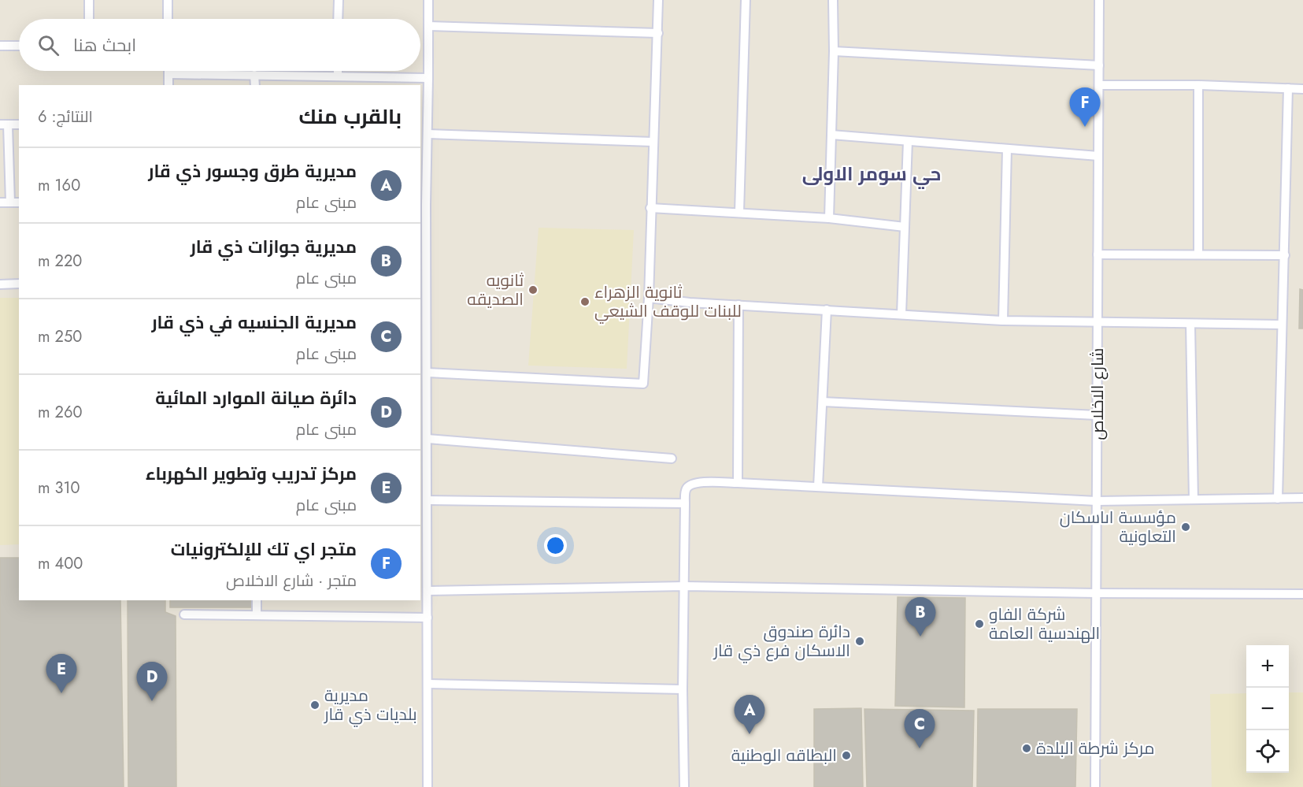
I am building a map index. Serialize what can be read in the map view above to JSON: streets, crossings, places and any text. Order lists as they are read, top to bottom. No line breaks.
{"streets":{"street":["شارع الاخلاص"]},"districts":["حي سومر الاولى"],"places":["ثانويه الصديقه","ثانوية الزهراء للبنات للوقف الشيعي","مؤسسة اىاسكان التعاونية","شركة الفاو الهندسية العامة","دائرة صندوق الاسكان فرع ذي قار","مديرية بلديات ذي قار","مركز شرطة البلدة","البطاقه الوطنية"],"page":{"search":"ابحث هنا","heading":["بالقرب منك","النتائج: 6"],"pins":["F","B","E","D","A","C"],"list":[{"mark":"A","name":"مديرية طرق وجسور ذي قار","note":"مبنى عام","value":"160 m"},{"mark":"B","name":"مديرية جوازات ذي قار","note":"مبنى عام","value":"220 m"},{"mark":"C","name":"مديرية الجنسيه في ذي قار","note":"مبنى عام","value":"250 m"},{"mark":"D","name":"دائرة صيانة الموارد المائية","note":"مبنى عام","value":"260 m"},{"mark":"E","name":"مركز تدريب وتطوير الكهرباء","note":"مبنى عام","value":"310 m"},{"mark":"F","name":"متجر اي تك للإلكترونيات","note":"متجر · شارع الاخلاص","value":"400 m"}],"map_buttons":["+","−"]}}
